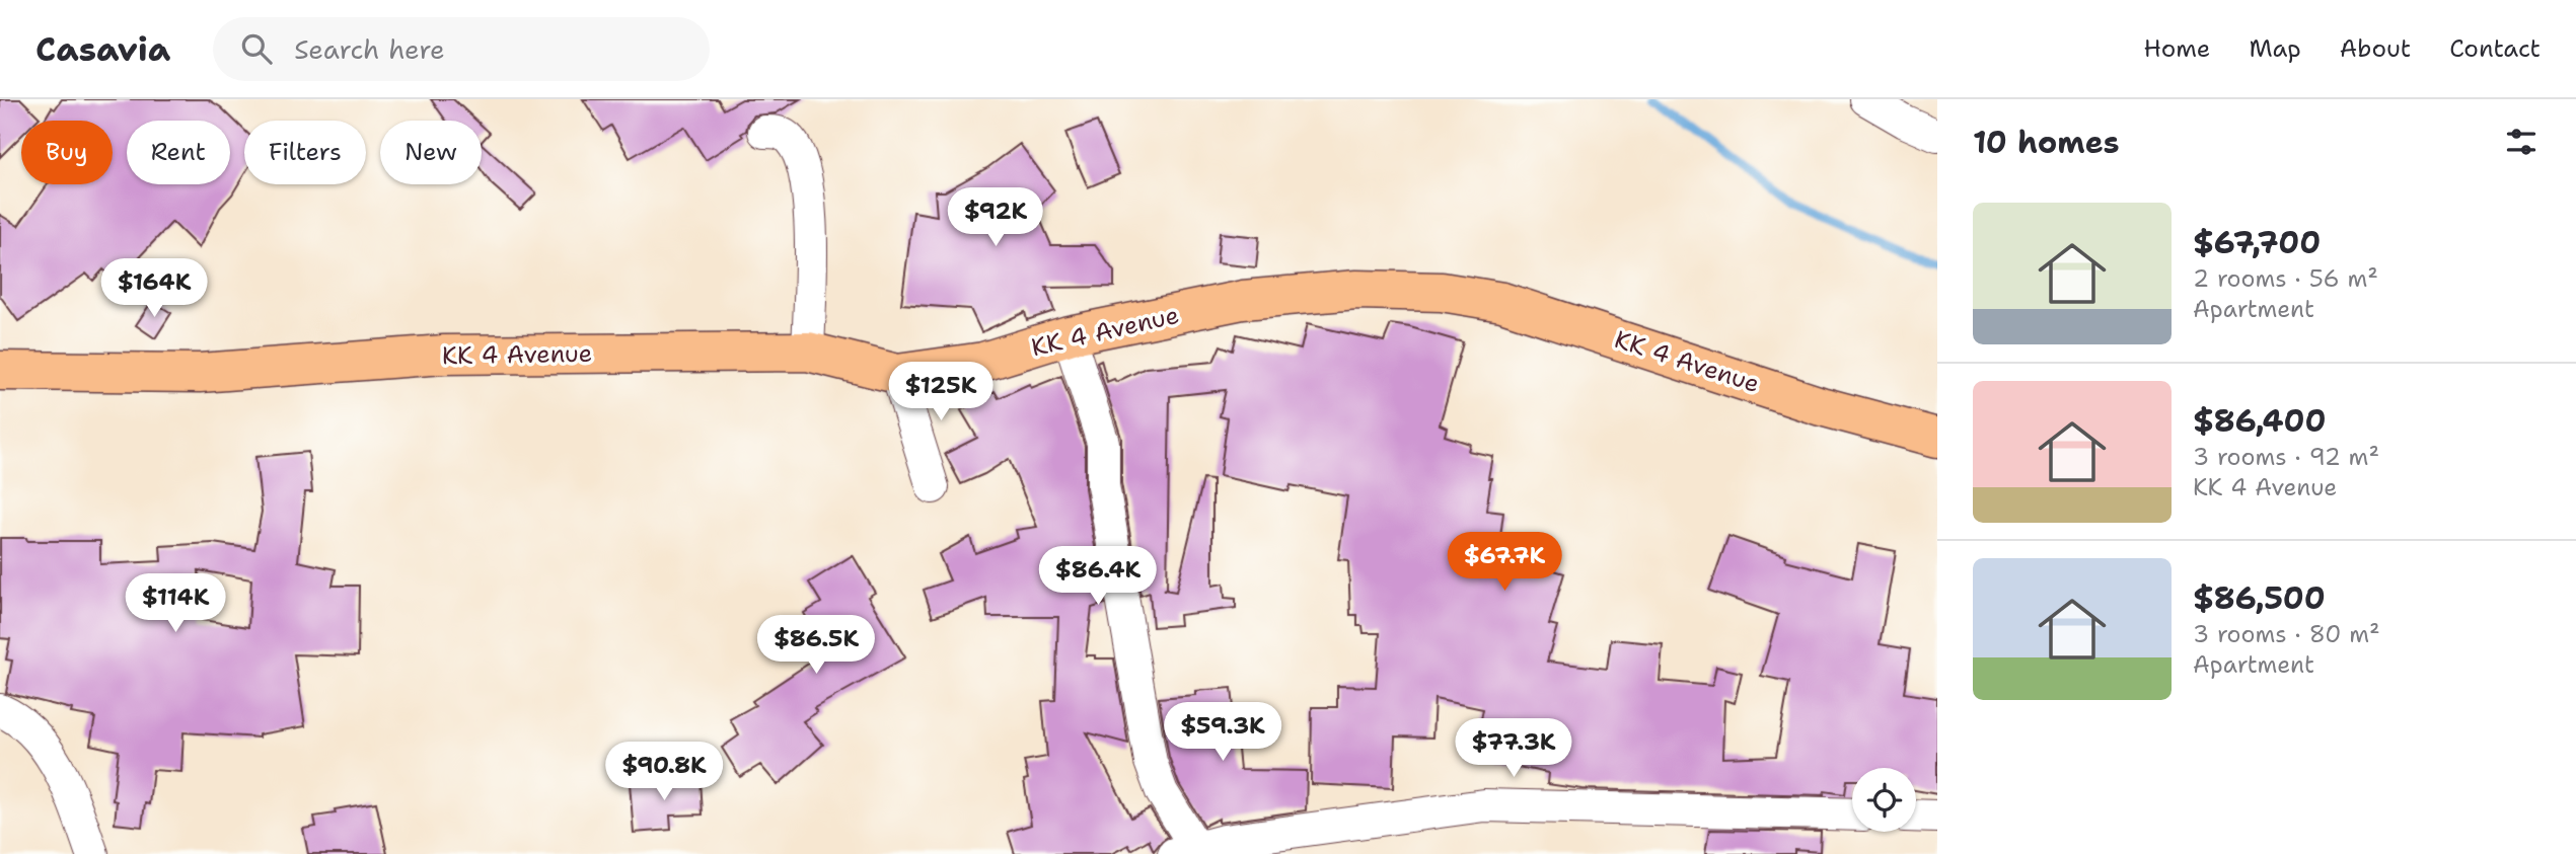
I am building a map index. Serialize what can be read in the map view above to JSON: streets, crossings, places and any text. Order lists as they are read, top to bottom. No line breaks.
{"streets":{"main road":["KK 4 Avenue"]},"page":{"header":"Casavia","search":"Search here","nav":["Home","Map","About","Contact"],"heading":"10 homes","chip":["Buy","Rent","Filters","New"],"list":[{"name":"$67,700","note":"2 rooms · 56 m² · Apartment"},{"name":"$86,400","note":"3 rooms · 92 m² · KK 4 Avenue"},{"name":"$86,500","note":"3 rooms · 80 m² · Apartment"}],"price":["$92K","$164K","$125K","$67.7K","$86.4K","$114K","$86.5K","$59.3K","$77.3K","$90.8K"]}}
